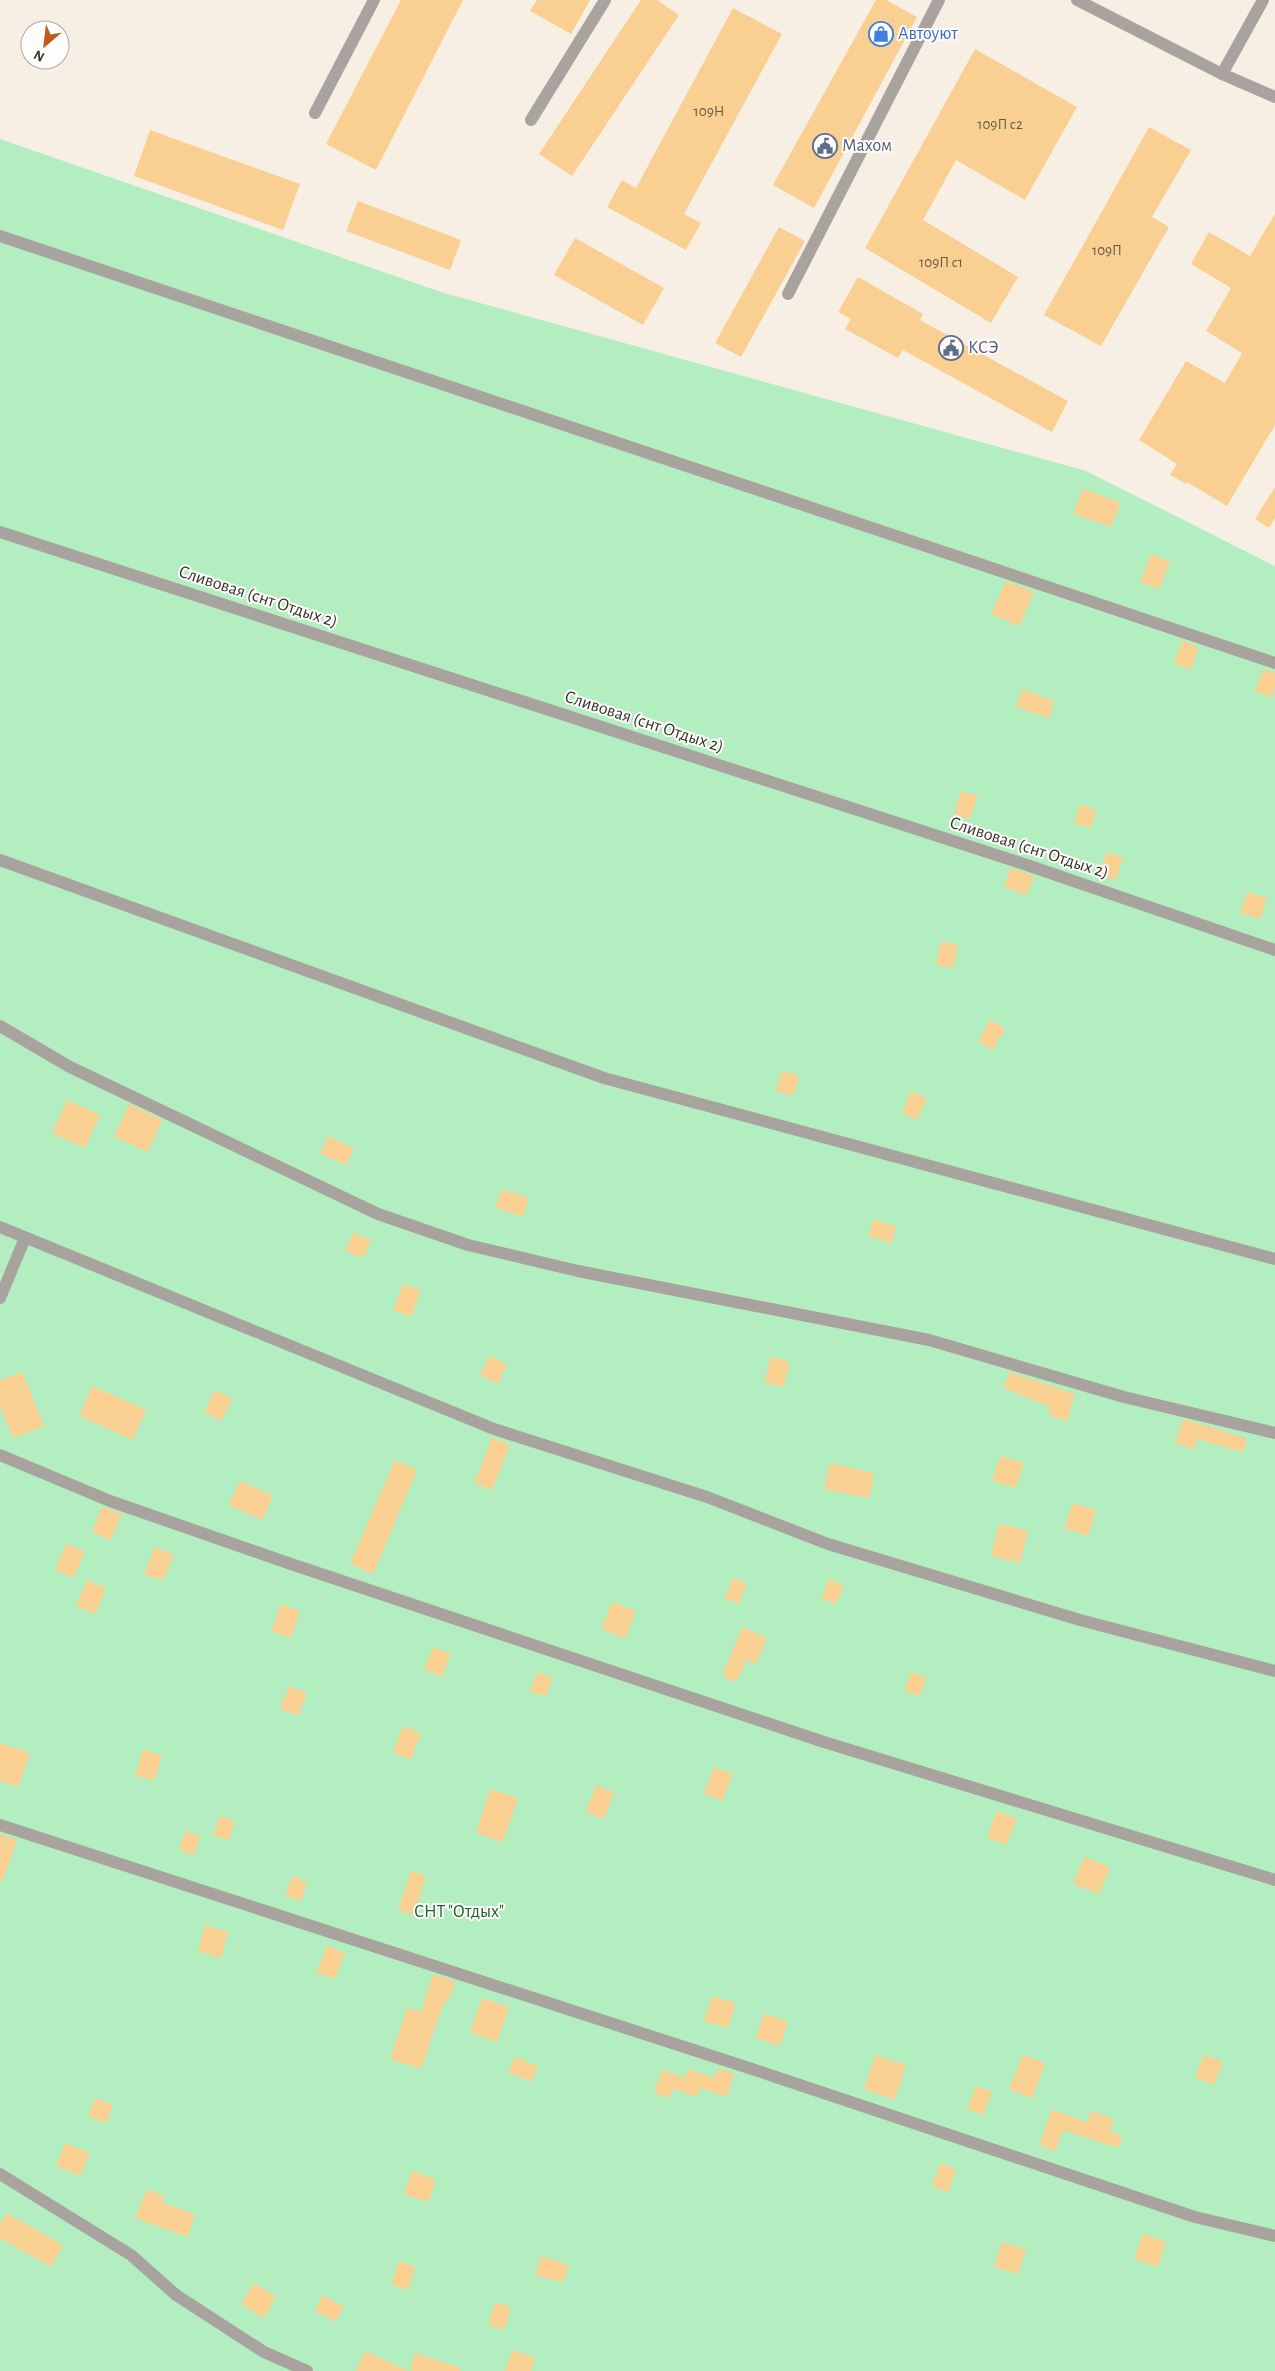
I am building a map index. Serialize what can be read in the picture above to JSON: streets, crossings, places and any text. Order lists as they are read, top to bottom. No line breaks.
{"streets":{"street":["Сливовая (снт Отдых 2)"]},"parks":["СНТ \"Отдых\""],"places":{"shop":["Автоуют"],"public building":["Махом","КСЭ"]},"house_numbers":["109Н","109П с2","109П","109П с1"],"north":"bottom left"}
